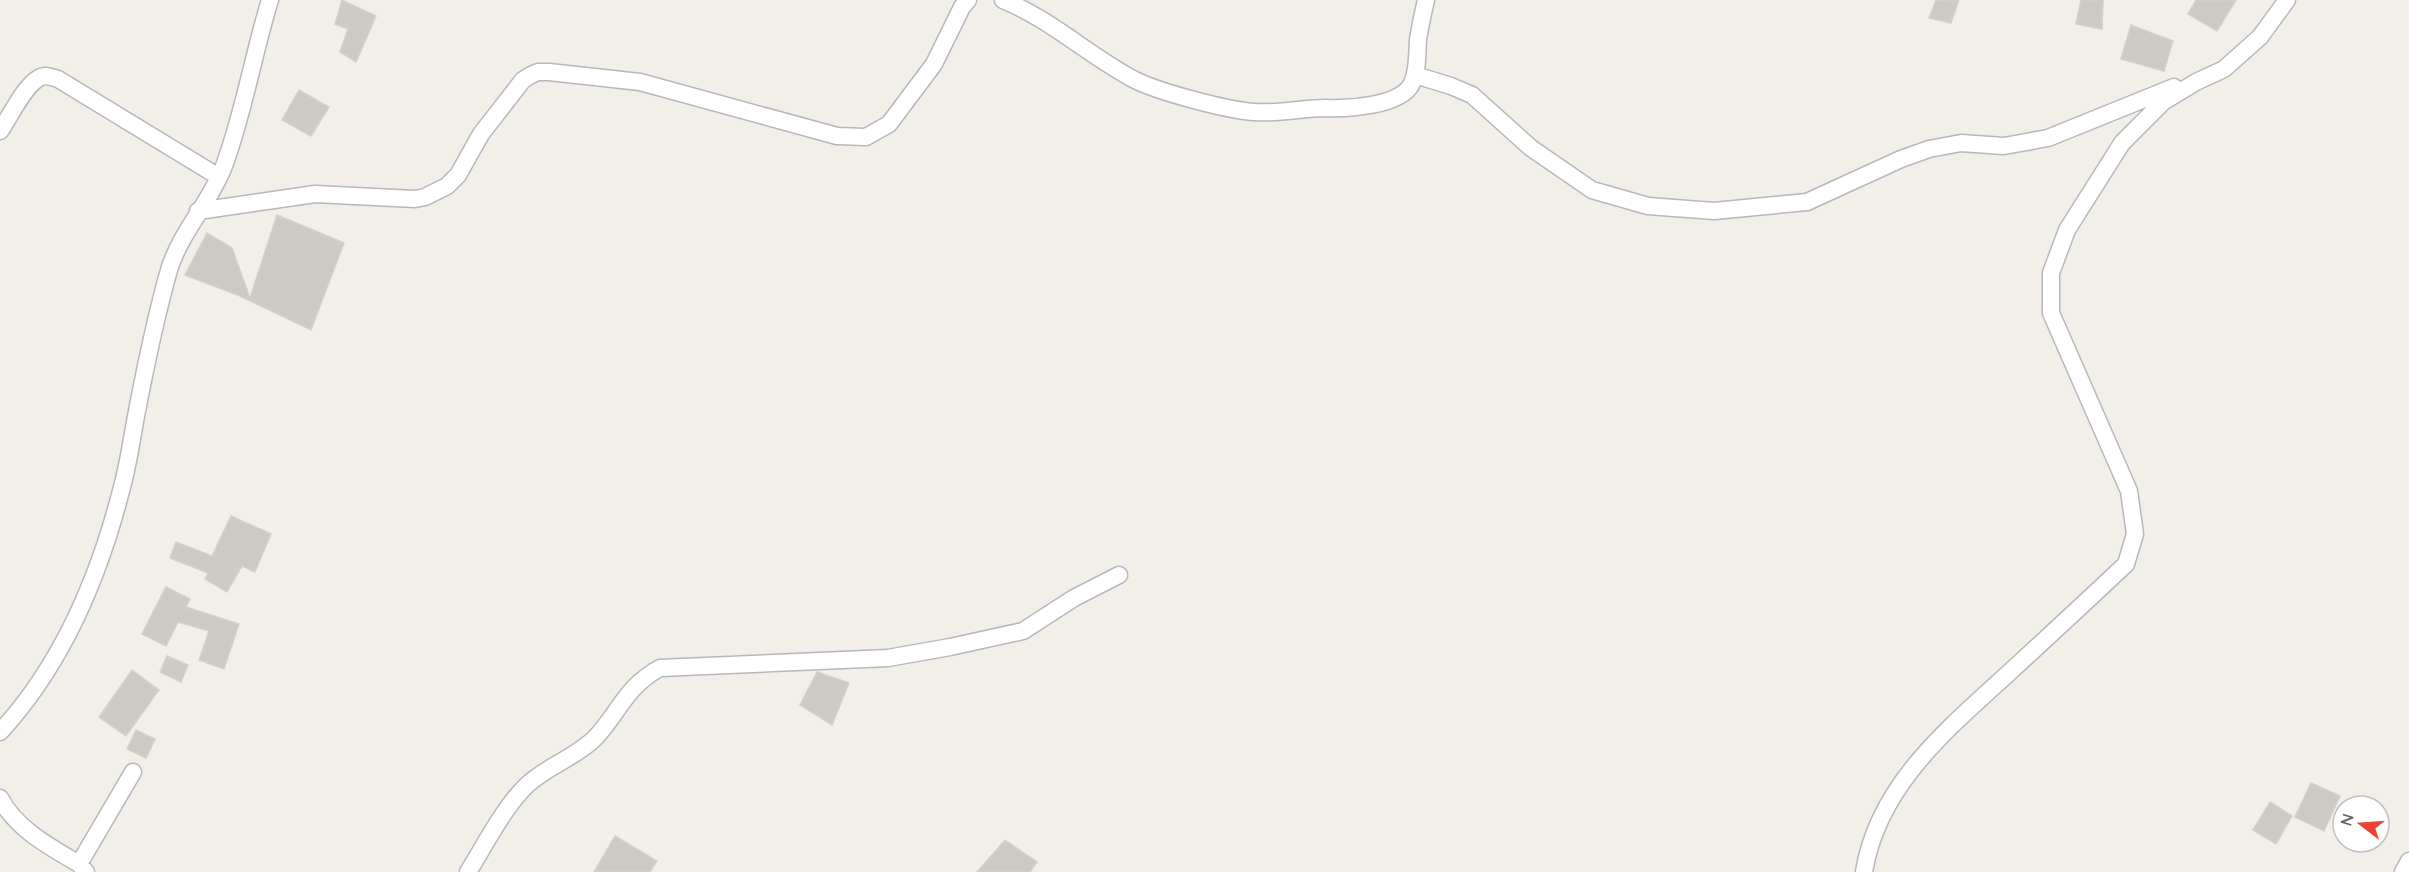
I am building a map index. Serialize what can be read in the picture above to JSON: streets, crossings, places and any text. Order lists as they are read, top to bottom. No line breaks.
{"north":"left"}
